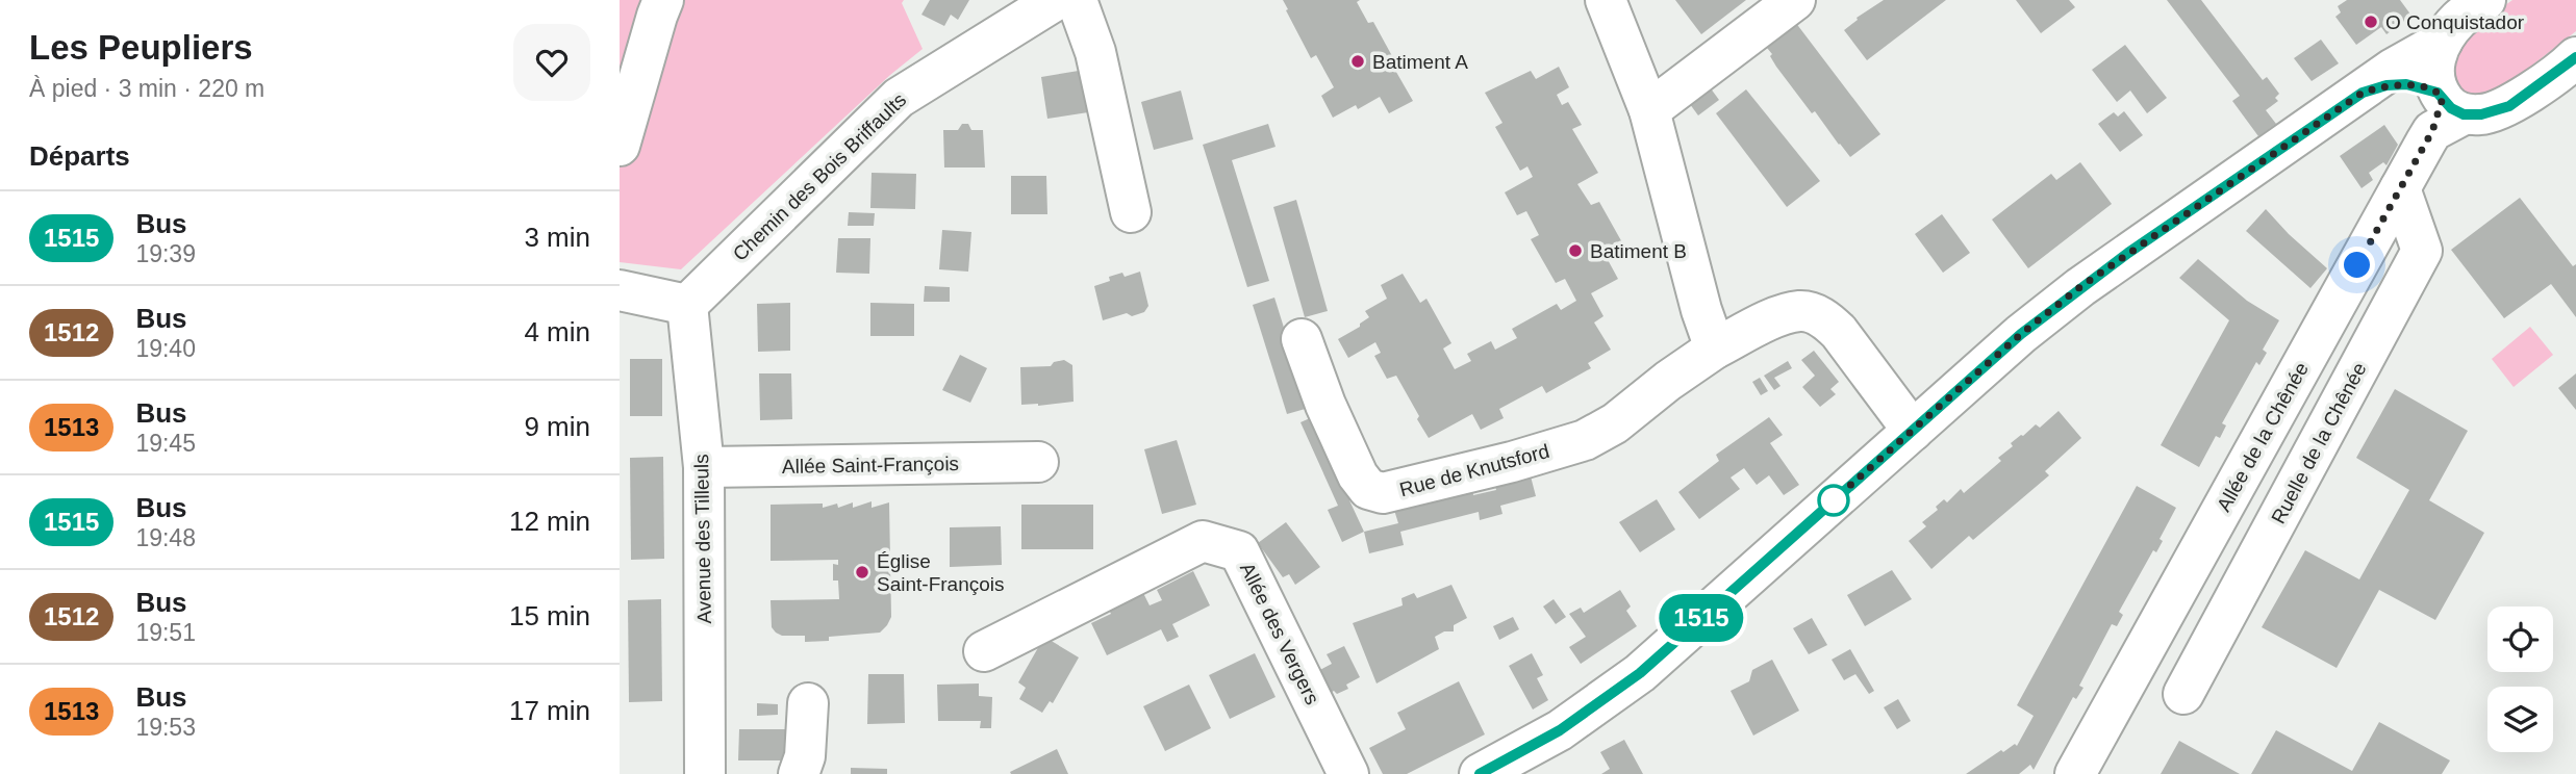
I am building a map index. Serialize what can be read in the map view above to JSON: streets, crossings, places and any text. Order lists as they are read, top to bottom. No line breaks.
{"streets":{"street":["Chemin des Bois Briffaults","Allée de la Chênée","Ruelle de la Chênée","Allée Saint-François","Rue de Knutsford","Avenue des Tilleuls","Allée des Vergers"]},"crossings":[["Chemin des Bois Briffaults","Avenue des Tilleuls"],["Allée de la Chênée","Ruelle de la Chênée"],["Allée Saint-François","Avenue des Tilleuls"]],"places":["O Conquistador","Batiment A","Batiment B","Église Saint-François"],"lines":["bus line 1515"],"page":{"heading":[["Les Peupliers","À pied · 3 min · 220 m"],"Départs"],"on_map":"1515","list":[{"mark":"1515","name":"Bus","note":"19:39","value":"3 min"},{"mark":"1512","name":"Bus","note":"19:40","value":"4 min"},{"mark":"1513","name":"Bus","note":"19:45","value":"9 min"},{"mark":"1515","name":"Bus","note":"19:48","value":"12 min"},{"mark":"1512","name":"Bus","note":"19:51","value":"15 min"},{"mark":"1513","name":"Bus","note":"19:53","value":"17 min"}]}}
